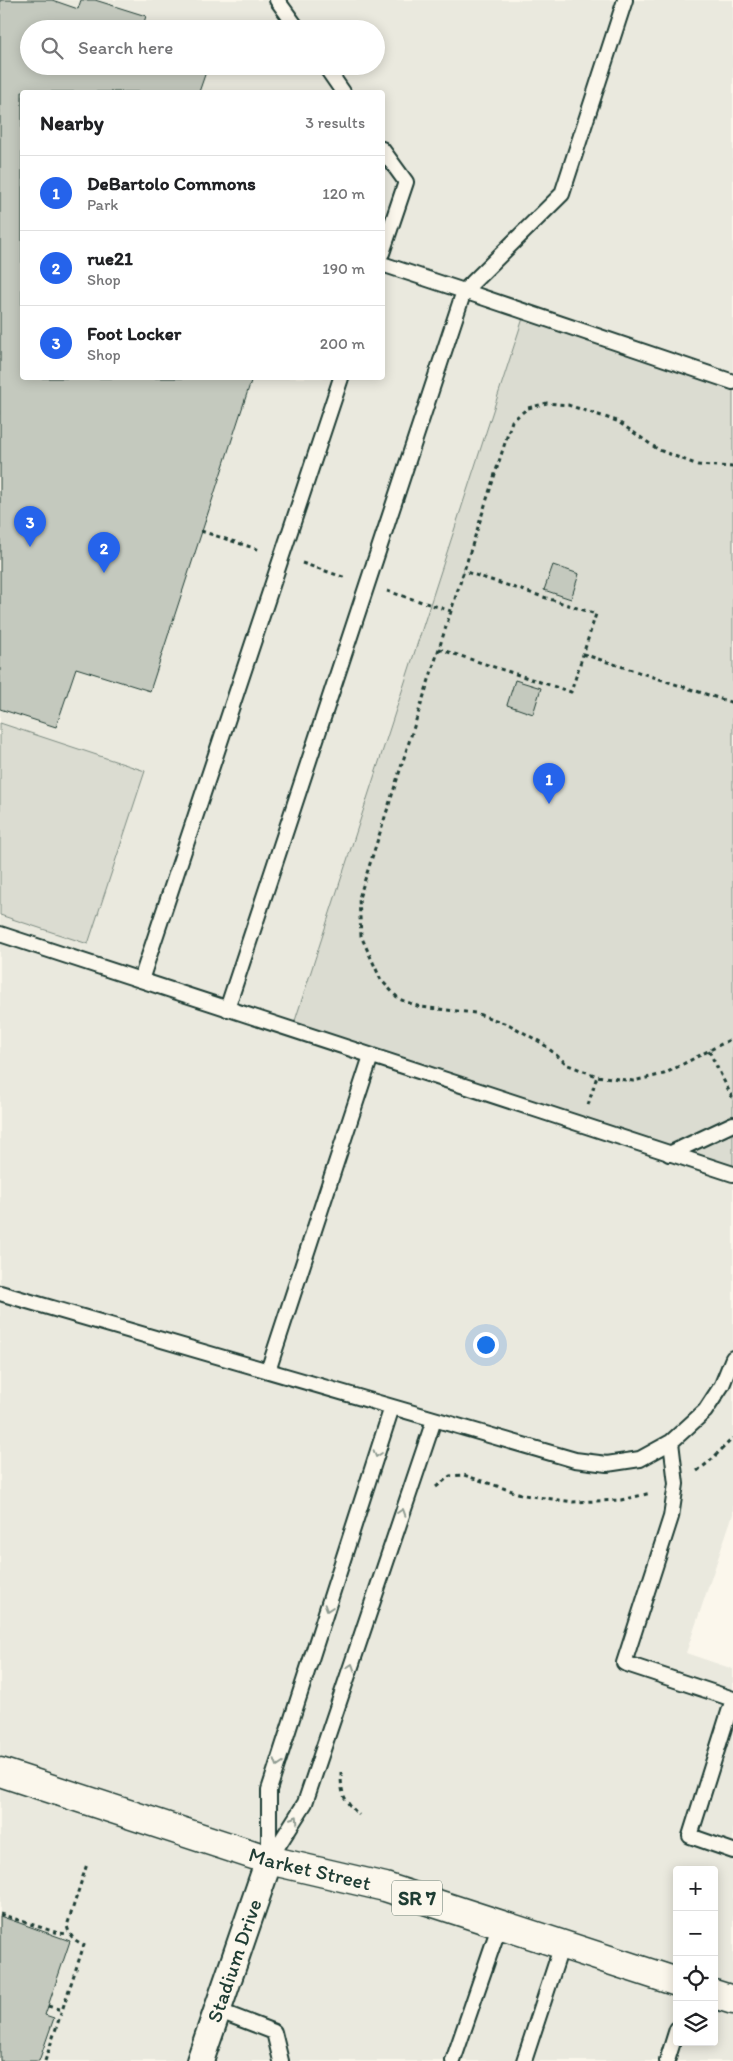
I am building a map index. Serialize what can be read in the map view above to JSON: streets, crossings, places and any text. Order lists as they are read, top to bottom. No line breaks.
{"streets":{"main road":["Market Street","SR 7"],"street":["Stadium Drive"]},"crossings":[["Market Street","Stadium Drive"]],"page":{"search":"Search here","heading":["Nearby","3 results"],"list":[{"mark":"1","name":"DeBartolo Commons","note":"Park","value":"120 m"},{"mark":"2","name":"rue21","note":"Shop","value":"190 m"},{"mark":"3","name":"Foot Locker","note":"Shop","value":"200 m"}],"pins":["3","2","1"],"map_buttons":["+","−"]}}
